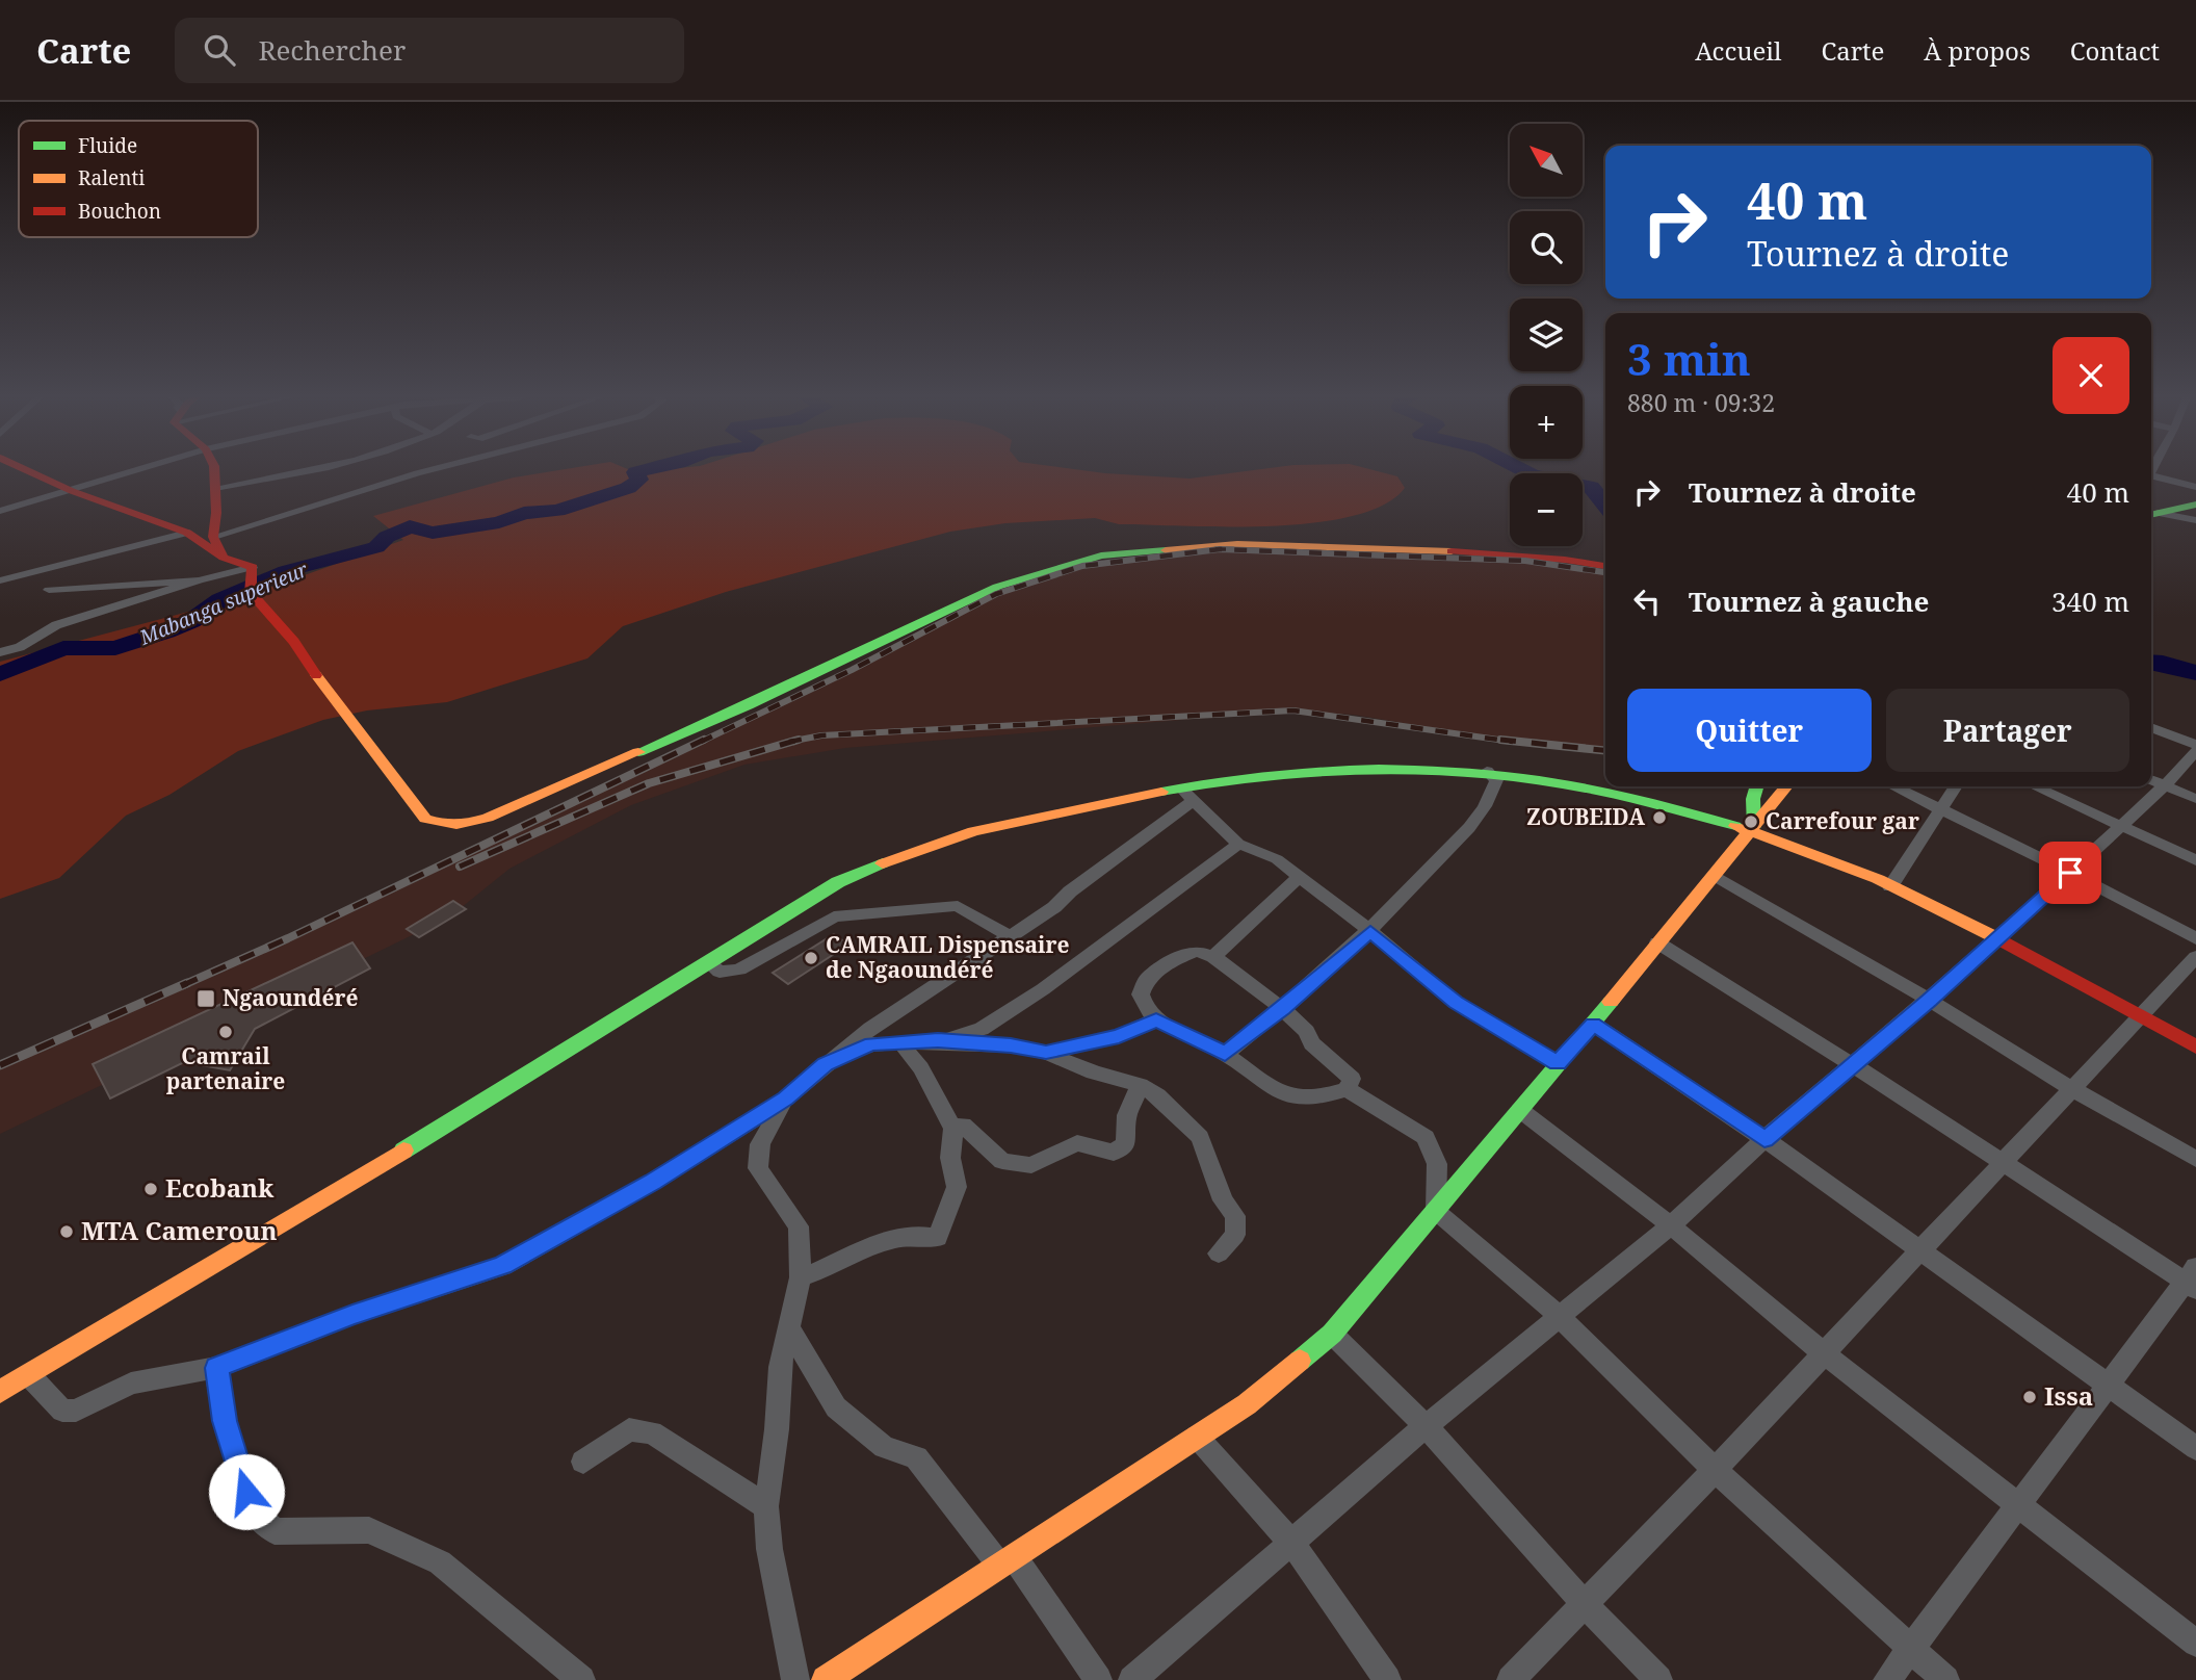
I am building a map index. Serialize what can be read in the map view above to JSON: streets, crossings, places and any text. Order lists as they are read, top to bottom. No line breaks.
{"water":["Mabanga superieur"],"places":{"other":["ZOUBEIDA","Carrefour gar","CAMRAIL Dispensaire de Ngaoundéré","Camrail partenaire","Ecobank","MTA Cameroun","Issa"],"transit":["Ngaoundéré"]},"legend":["Fluide","Ralenti","Bouchon"],"north":"top left","page":{"header":"Carte","search":"Rechercher","nav":["Accueil","Carte","À propos","Contact"],"map_buttons":["+","−"],"turn":["40 m","Tournez à droite"],"heading":["3 min","880 m · 09:32"],"list":[{"name":"Tournez à droite","value":"40 m"},{"name":"Tournez à gauche","value":"340 m"}],"buttons":["Quitter","Partager"]}}
